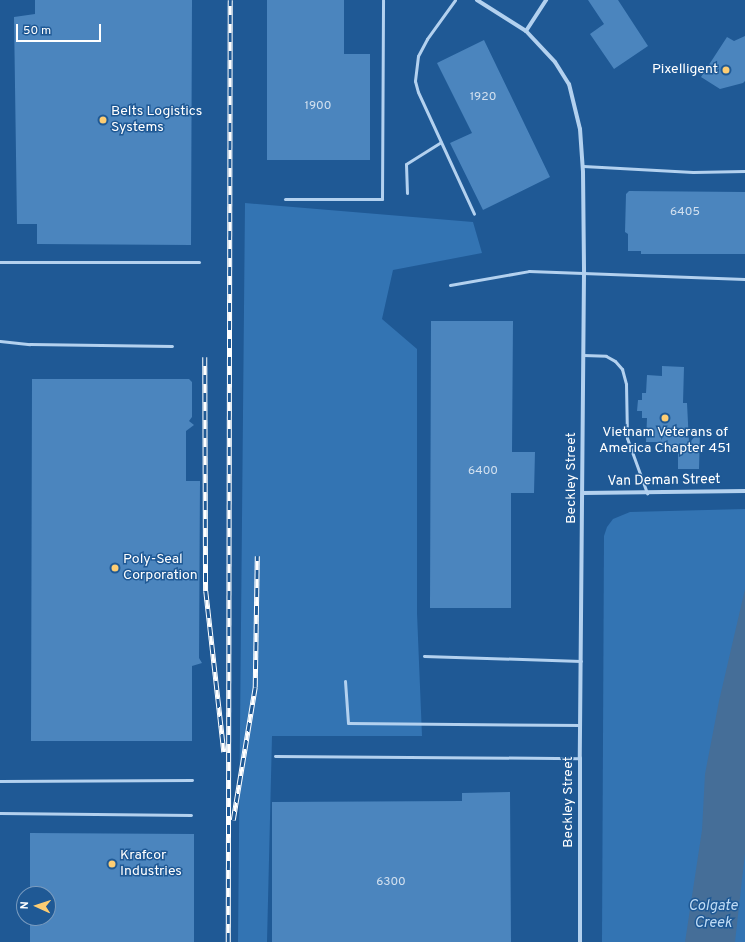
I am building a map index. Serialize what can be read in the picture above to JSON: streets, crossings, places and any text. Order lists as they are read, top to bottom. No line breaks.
{"streets":{"street":["Beckley Street","Van Deman Street"]},"crossings":[["Beckley Street","Van Deman Street"]],"water":["Colgate Creek"],"places":["Pixelligent","Belts Logistics Systems","Vietnam Veterans of America Chapter 451","Poly-Seal Corporation","Krafcor Industries"],"house_numbers":["1920","1900","6405","6400","6300"],"scale_bar":"50 m","north":"left"}
